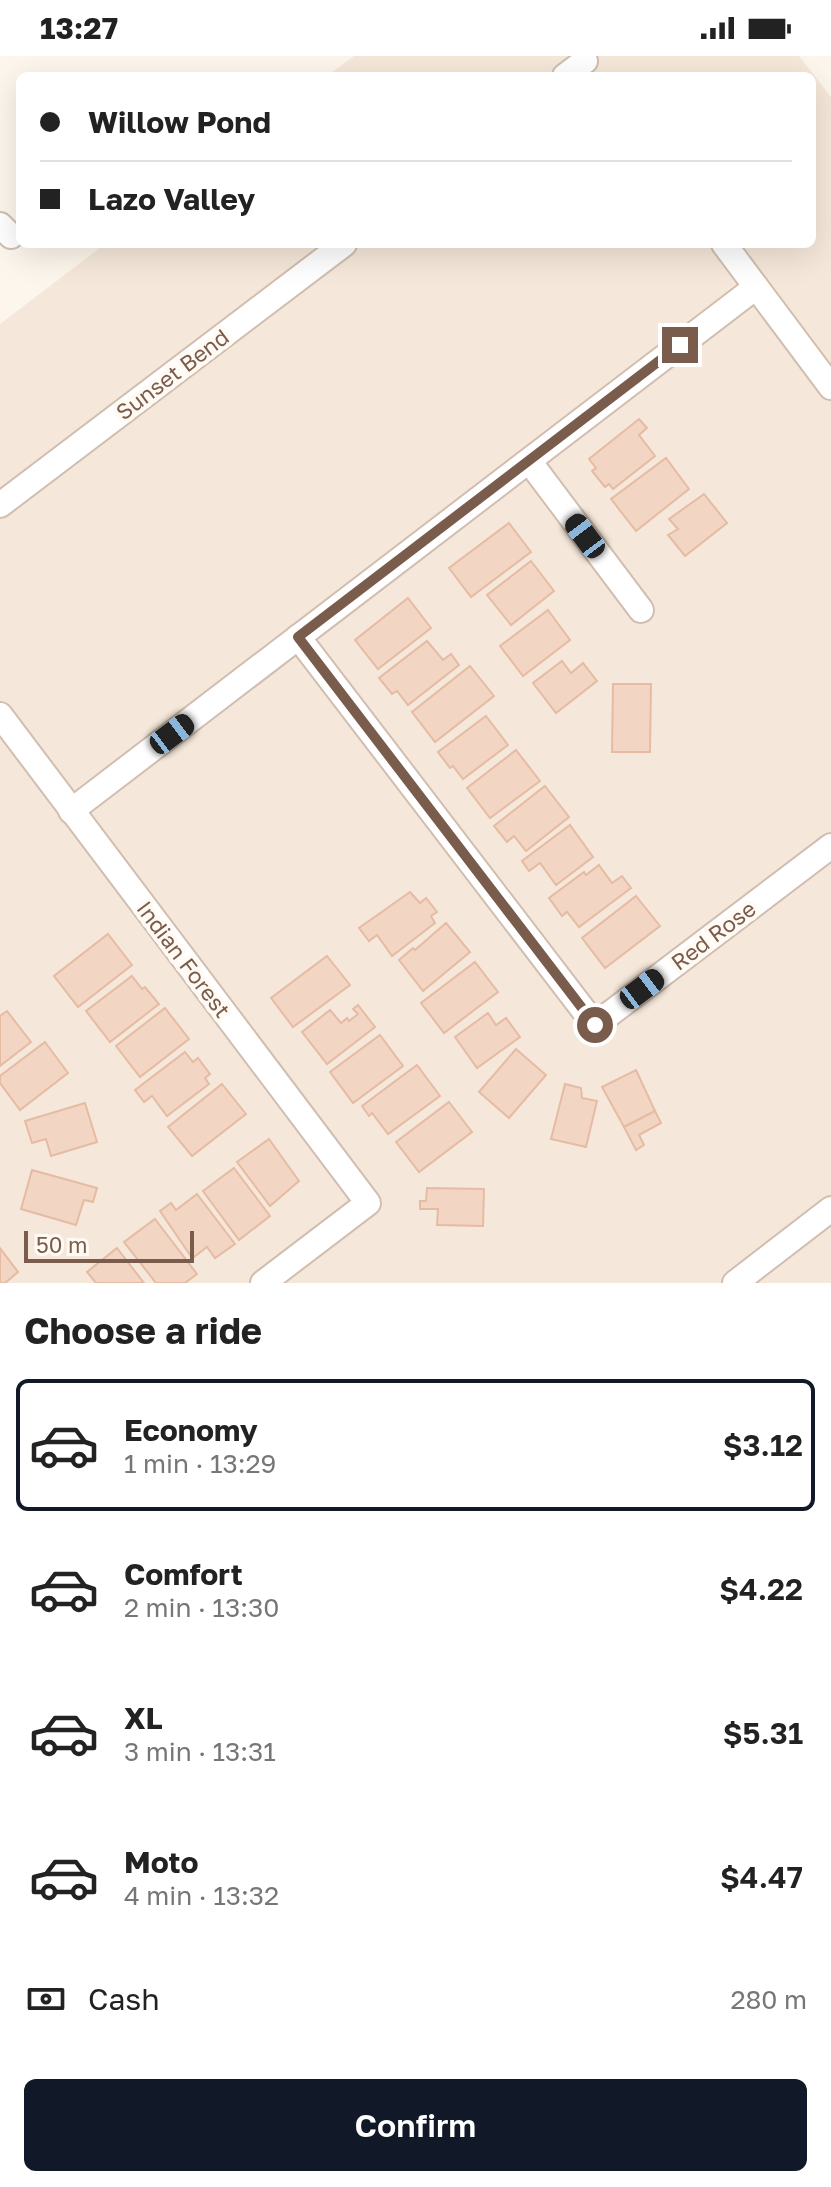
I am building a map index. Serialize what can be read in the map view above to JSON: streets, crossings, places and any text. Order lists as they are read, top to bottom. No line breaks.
{"streets":{"street":["Sunset Bend","Red Rose","Indian Forest"]},"scale_bar":"50 m","page":{"status":"13:27","banner":["Willow Pond","Lazo Valley"],"scale":"50 m","heading":"Choose a ride","list":[{"name":"Economy","note":"1 min · 13:29","value":"$3.12"},{"name":"Comfort","note":"2 min · 13:30","value":"$4.22"},{"name":"XL","note":"3 min · 13:31","value":"$5.31"},{"name":"Moto","note":"4 min · 13:32","value":"$4.47"}],"pay":["Cash","280 m"],"buttons":"Confirm"}}
